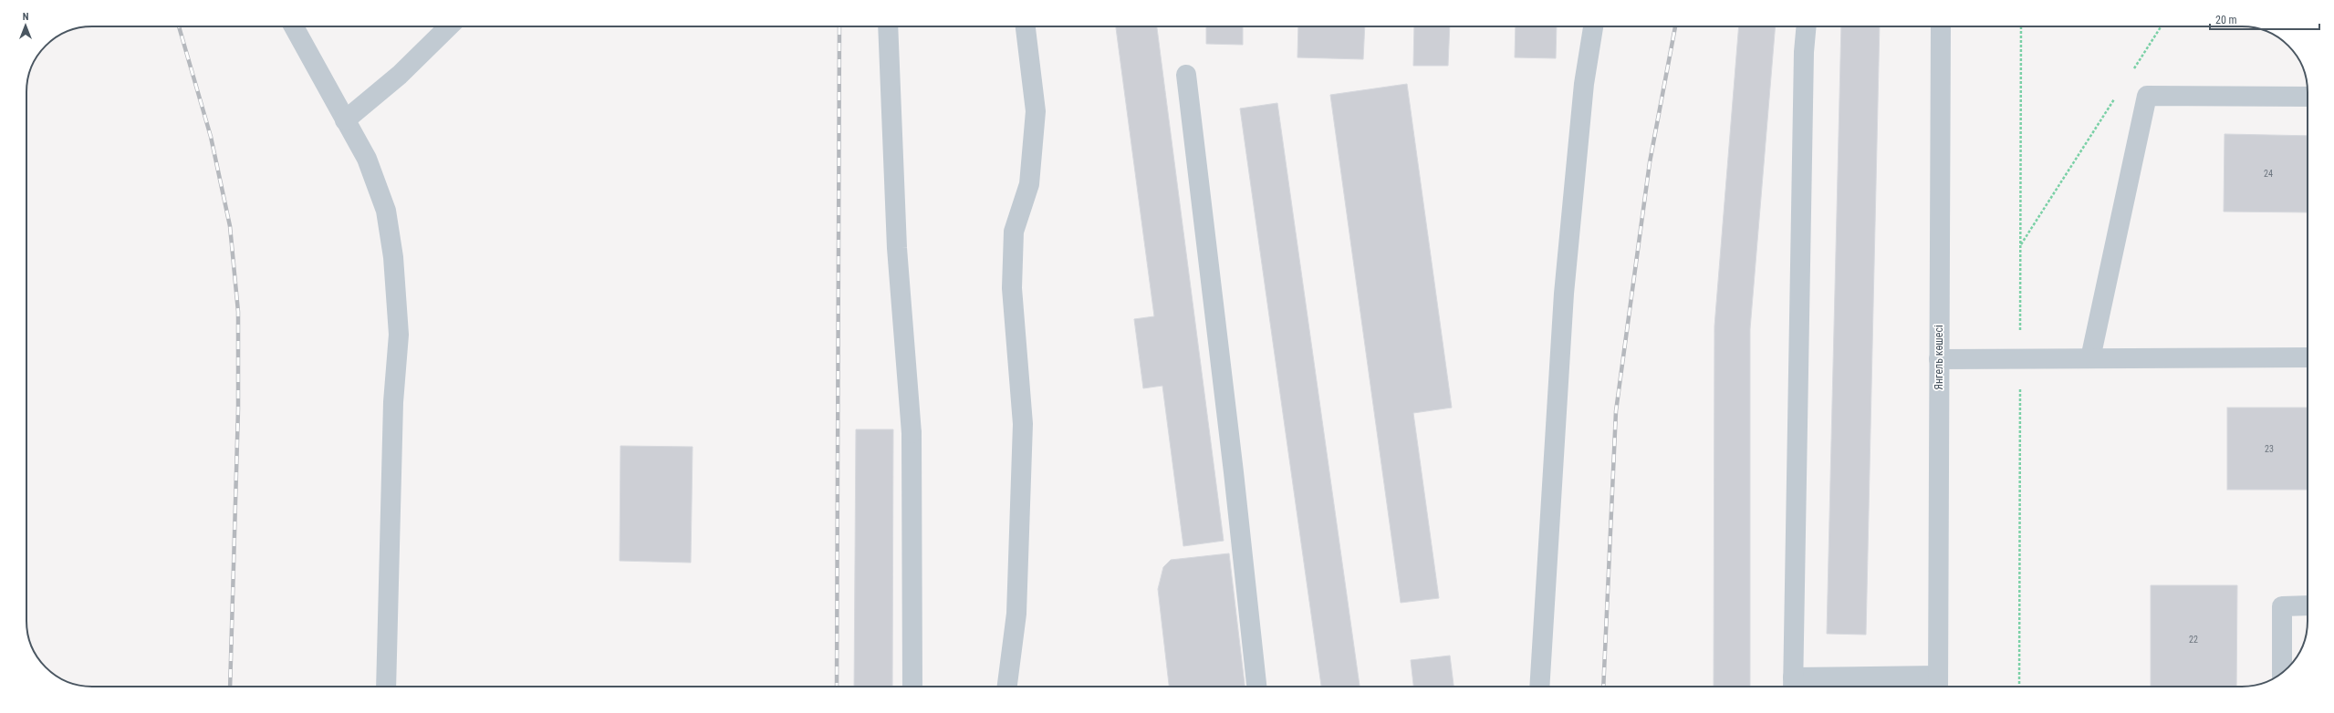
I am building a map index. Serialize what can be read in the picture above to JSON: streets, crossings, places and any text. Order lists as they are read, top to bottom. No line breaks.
{"streets":{"street":["Янгель көшесі"]},"house_numbers":["24","23","22"],"scale_bar":"20 m","north":"top"}
